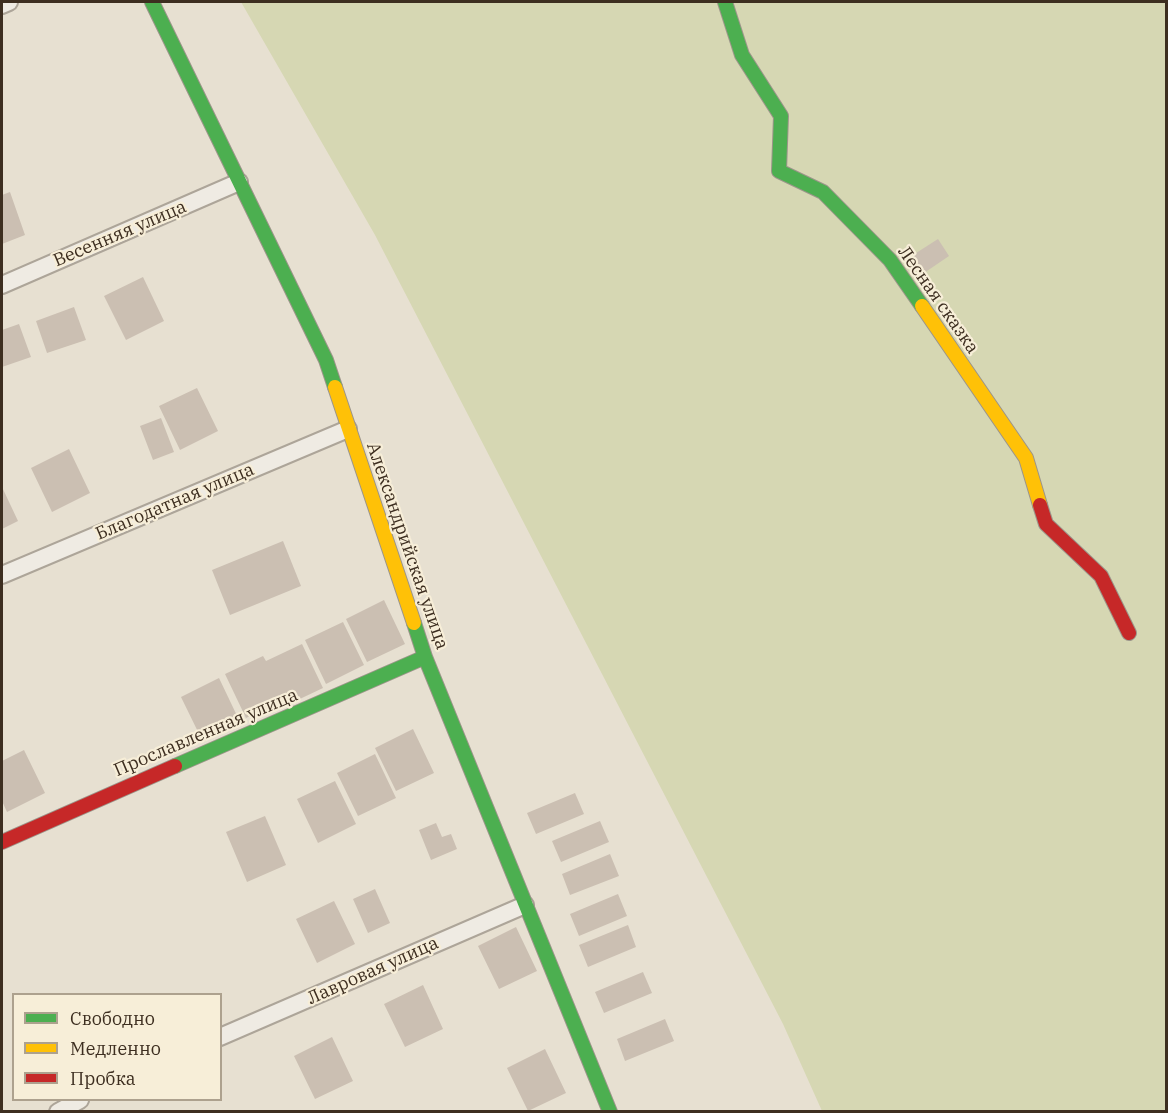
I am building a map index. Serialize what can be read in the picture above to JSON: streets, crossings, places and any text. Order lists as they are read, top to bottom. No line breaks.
{"streets":{"street":["Весенняя улица","Лесная сказка","Благодатная улица","Александрийская улица","Прославленная улица","Лавровая улица"]},"crossings":[["Весенняя улица","Александрийская улица"],["Благодатная улица","Александрийская улица"],["Александрийская улица","Прославленная улица"],["Александрийская улица","Лавровая улица"]],"legend":["Свободно","Медленно","Пробка"]}
